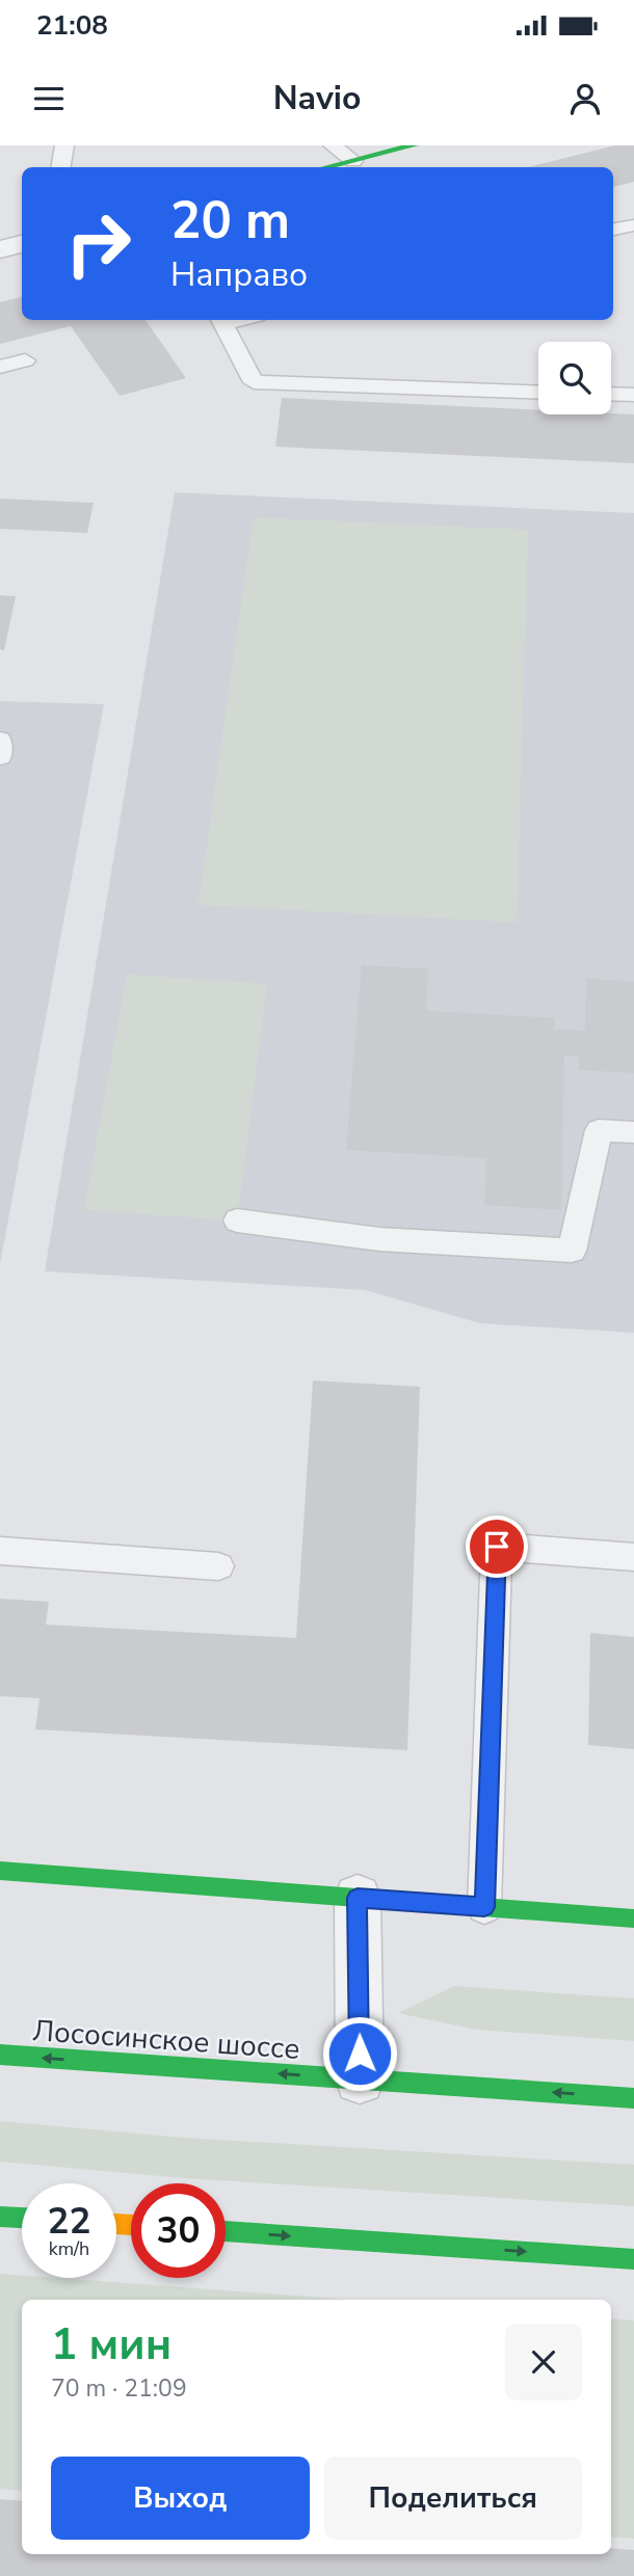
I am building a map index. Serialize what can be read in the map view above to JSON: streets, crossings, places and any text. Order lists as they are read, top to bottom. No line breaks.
{"streets":{"street":["Лососинское шоссе"]},"one_way":["Лососинское шоссе"],"page":{"status":"21:08","header":"Navio","turn":["20 m","Направо"],"speed":"22 km/h","limit":"30","heading":["1 мин","70 m · 21:09"],"buttons":["Выход","Поделиться"]}}
